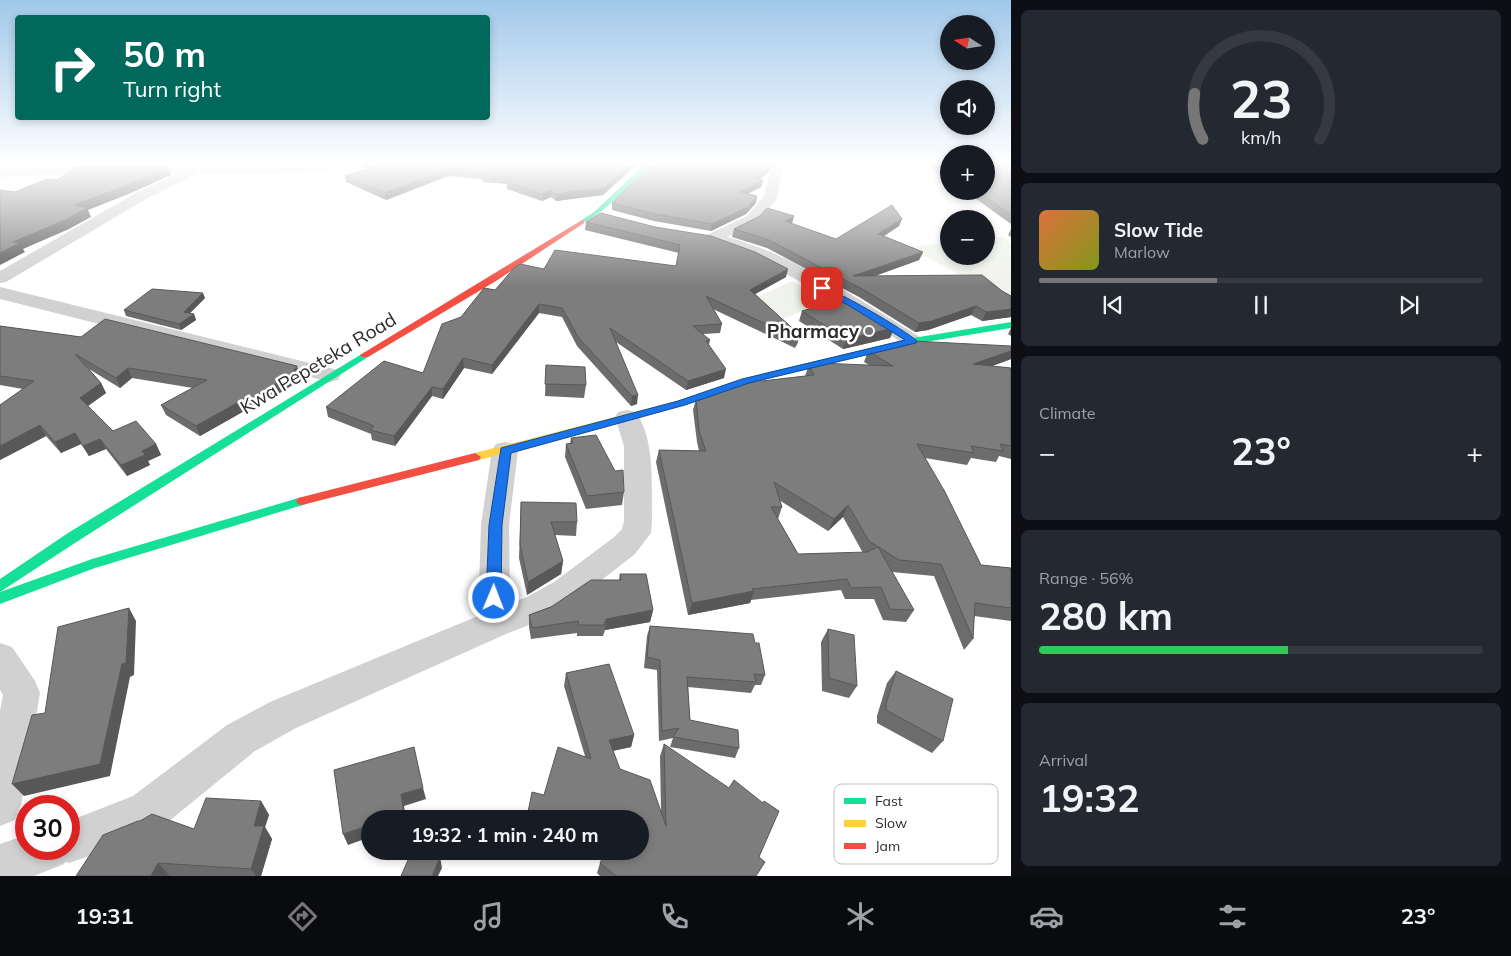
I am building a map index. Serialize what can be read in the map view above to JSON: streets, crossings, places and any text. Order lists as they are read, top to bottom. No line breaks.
{"streets":{"street":["Kwa Pepeteka Road"]},"places":["Pharmacy"],"legend":["Fast","Slow","Jam"],"north":"left","page":{"map_buttons":["+","−"],"turn":["50 m","Turn right"],"song":["Slow Tide","Marlow"],"tile":["Climate",["Range · 56%","280 km"],["Arrival","19:32"]],"heat":["−","23°","+"],"limit":"30","trip":"19:32 · 1 min · 240 m","tabs":["19:31","23°"],"gauge":["23","km/h"]}}
